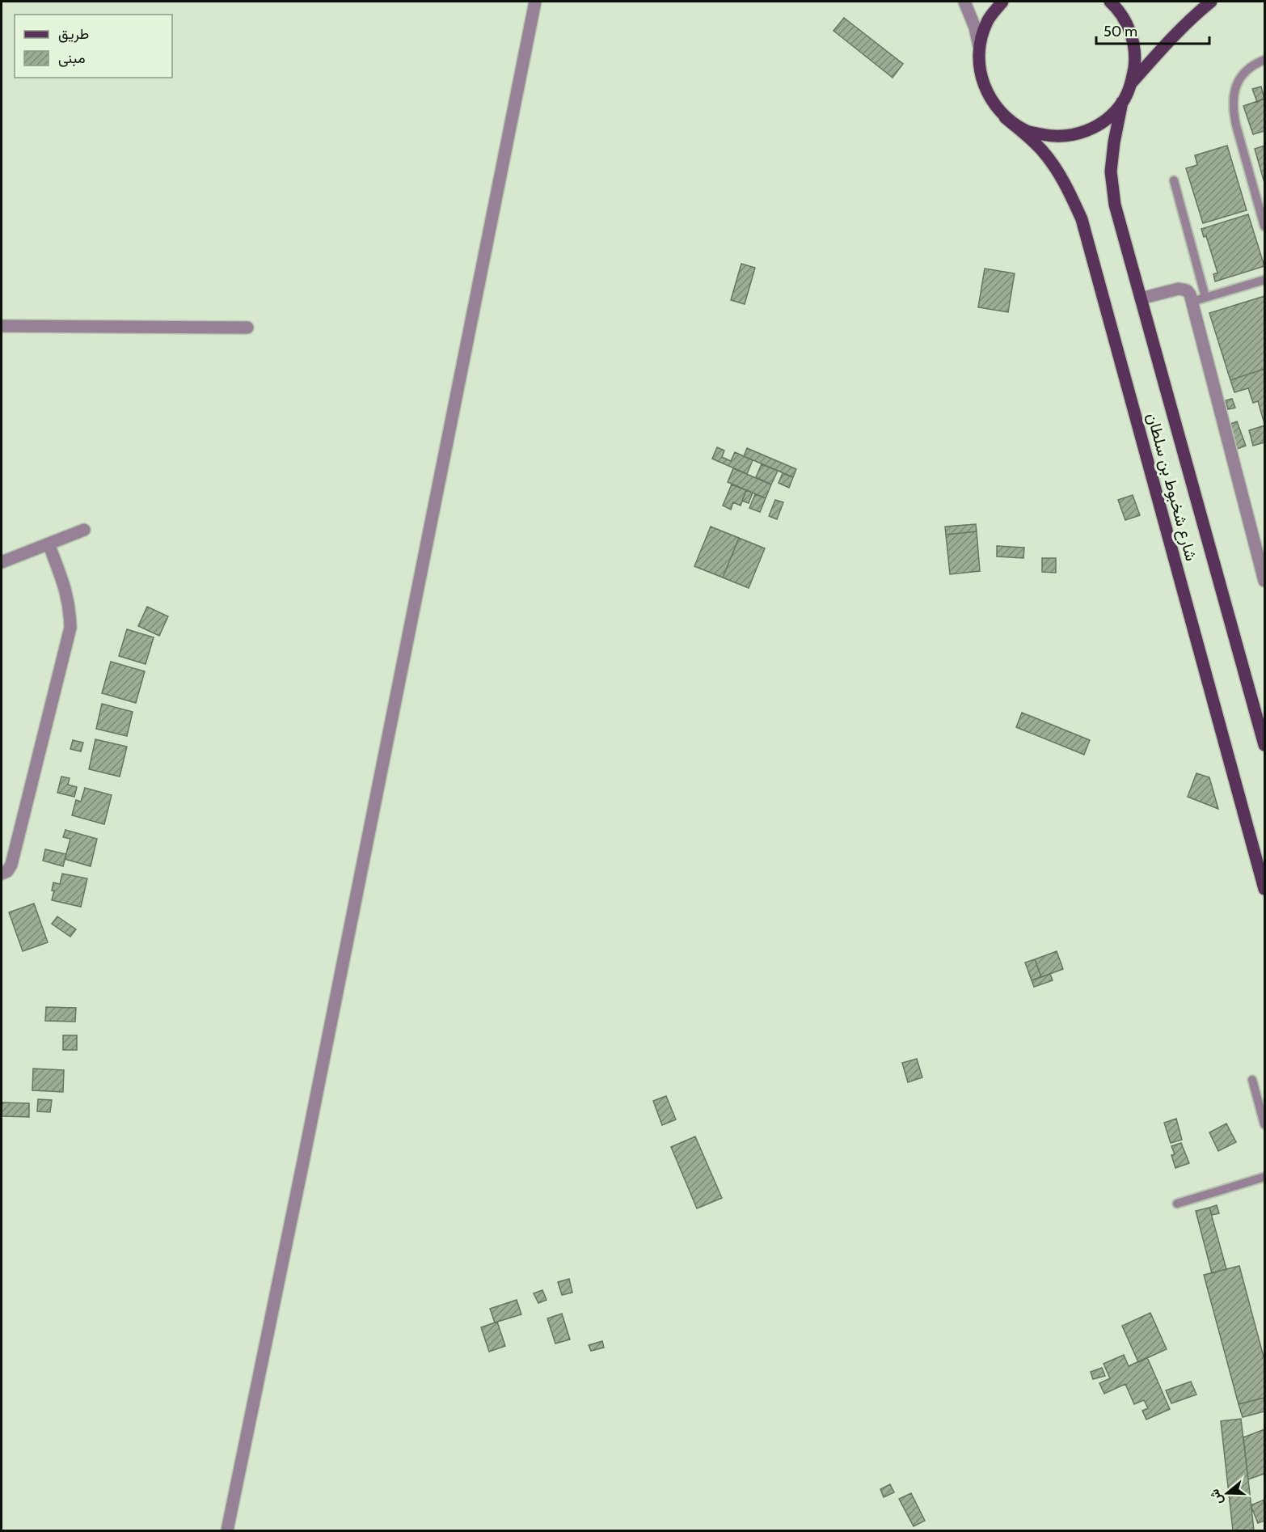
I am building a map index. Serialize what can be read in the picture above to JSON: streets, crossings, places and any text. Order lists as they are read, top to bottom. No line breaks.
{"streets":{"main road":["شارع شخبوط بن سلطان"]},"legend":["طريق","مبنى"],"scale_bar":"50 m","north":"left"}
